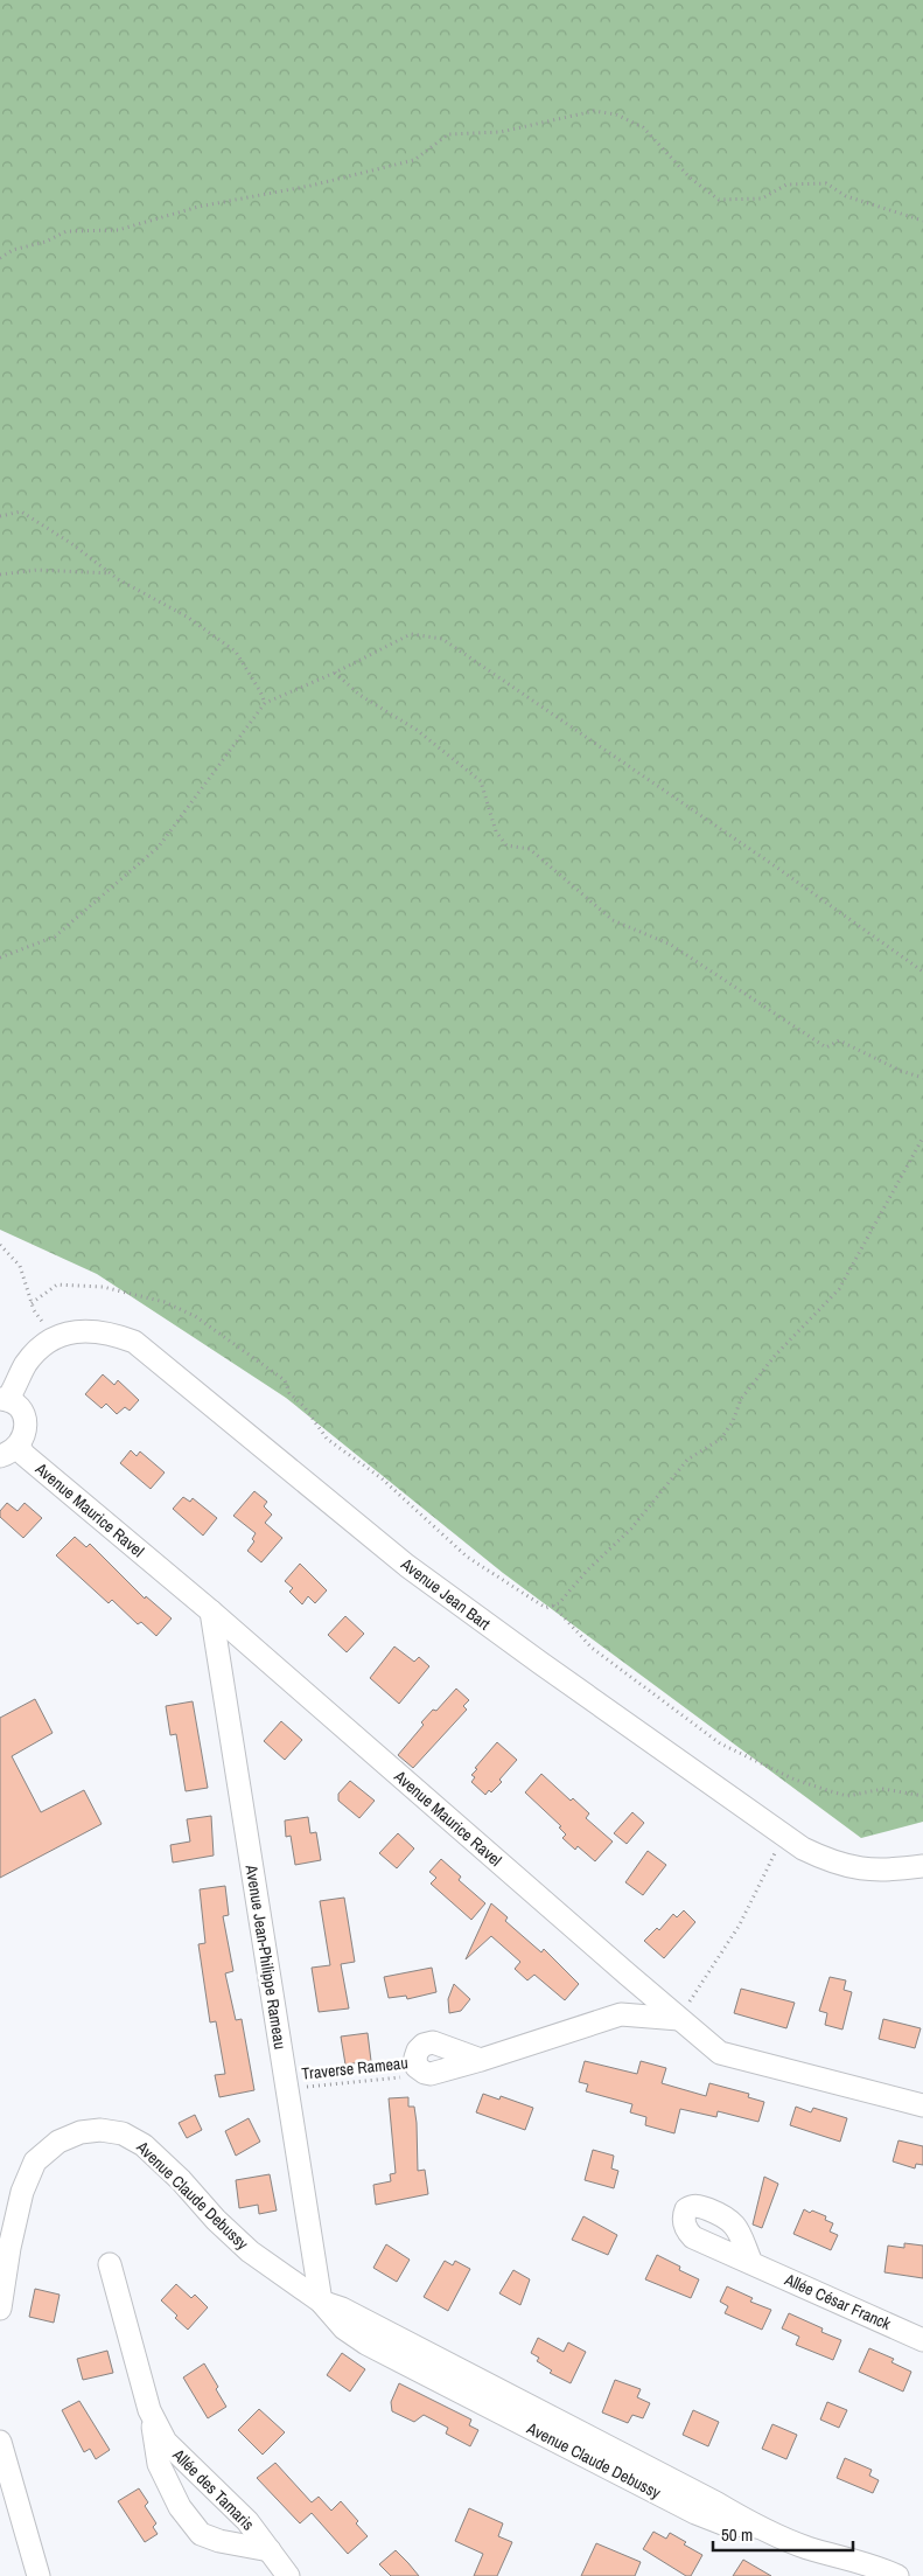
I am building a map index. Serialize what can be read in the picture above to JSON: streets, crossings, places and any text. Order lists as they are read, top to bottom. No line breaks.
{"streets":{"street":["Avenue Maurice Ravel","Avenue Jean Bart","Avenue Jean-Philippe Rameau","Avenue Claude Debussy","Allée César Franck","Allée des Tamaris"],"path":["Traverse Rameau"]},"crossings":[["Avenue Maurice Ravel","Avenue Jean-Philippe Rameau"],["Avenue Jean-Philippe Rameau","Traverse Rameau"],["Avenue Jean-Philippe Rameau","Avenue Claude Debussy"]],"scale_bar":"50 m"}
